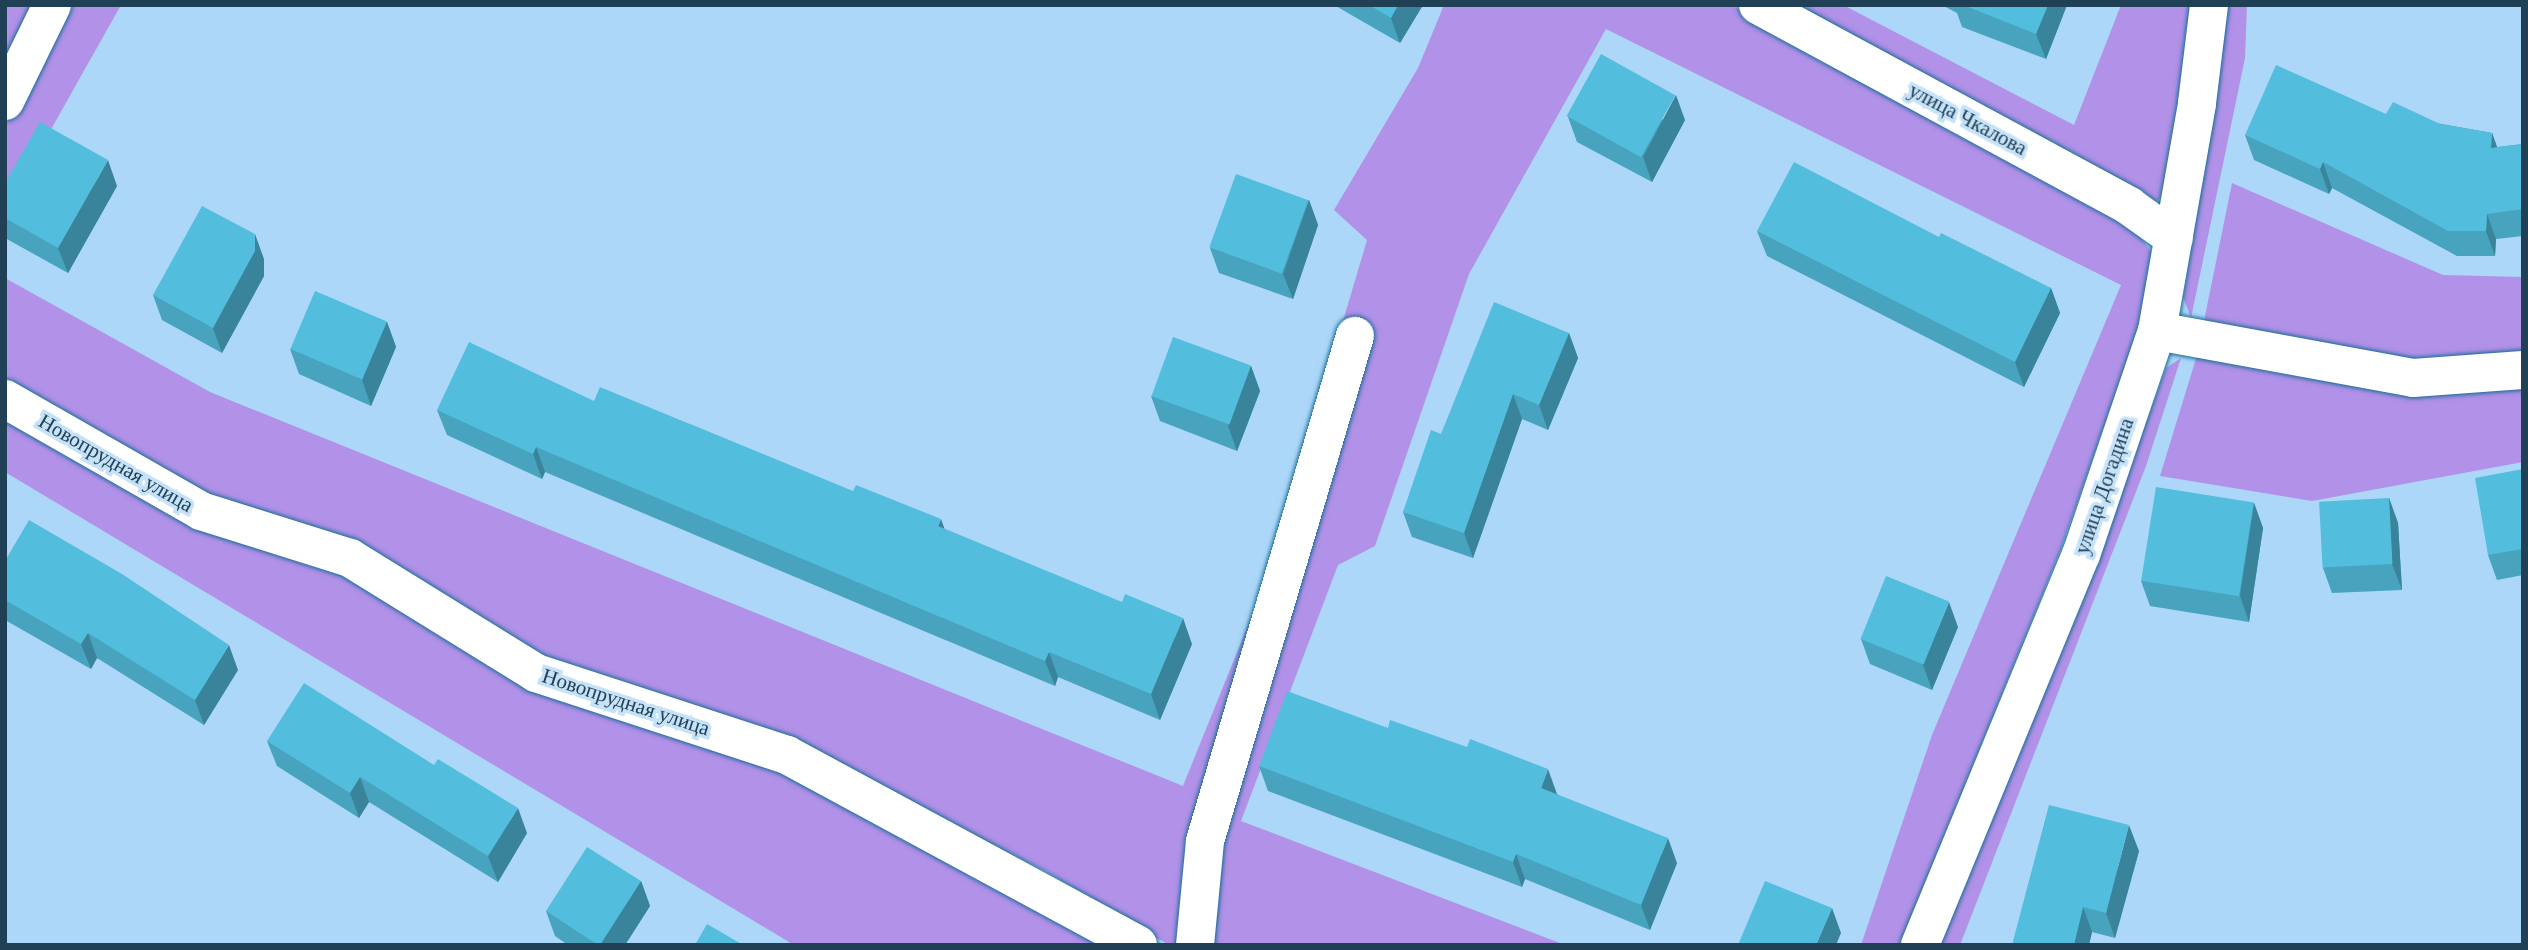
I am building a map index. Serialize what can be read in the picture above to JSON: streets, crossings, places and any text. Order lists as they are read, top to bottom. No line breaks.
{"streets":{"street":["улица Чкалова","Новопрудная улица","улица Догадина"]},"crossings":[["улица Чкалова","улица Догадина"]]}
